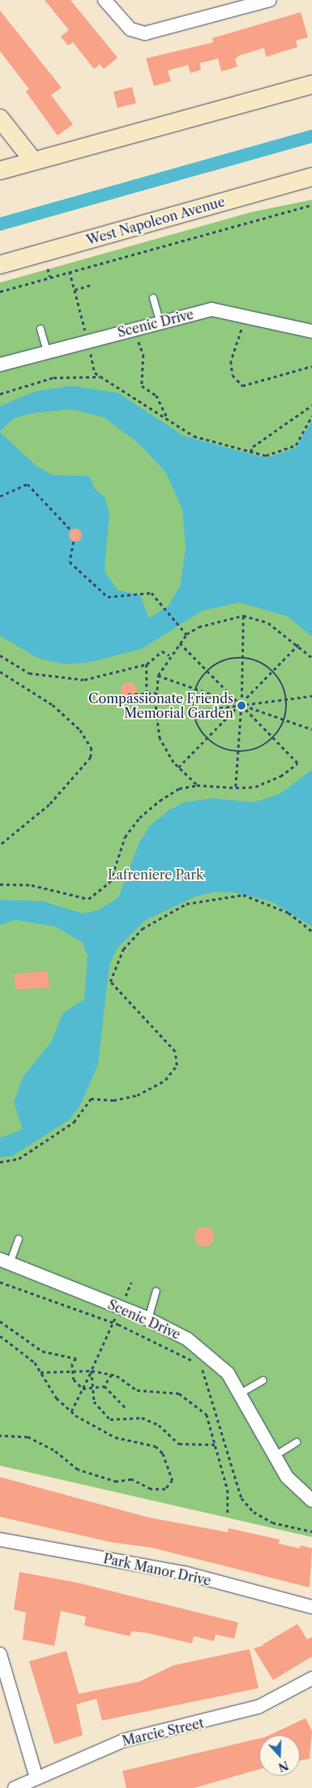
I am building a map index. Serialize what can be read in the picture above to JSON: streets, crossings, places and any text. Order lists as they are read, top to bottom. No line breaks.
{"streets":{"main road":["West Napoleon Avenue"],"street":["Scenic Drive","Park Manor Drive","Marcie Street"]},"parks":["Lafreniere Park"],"places":["Compassionate Friends Memorial Garden"],"north":"bottom"}
